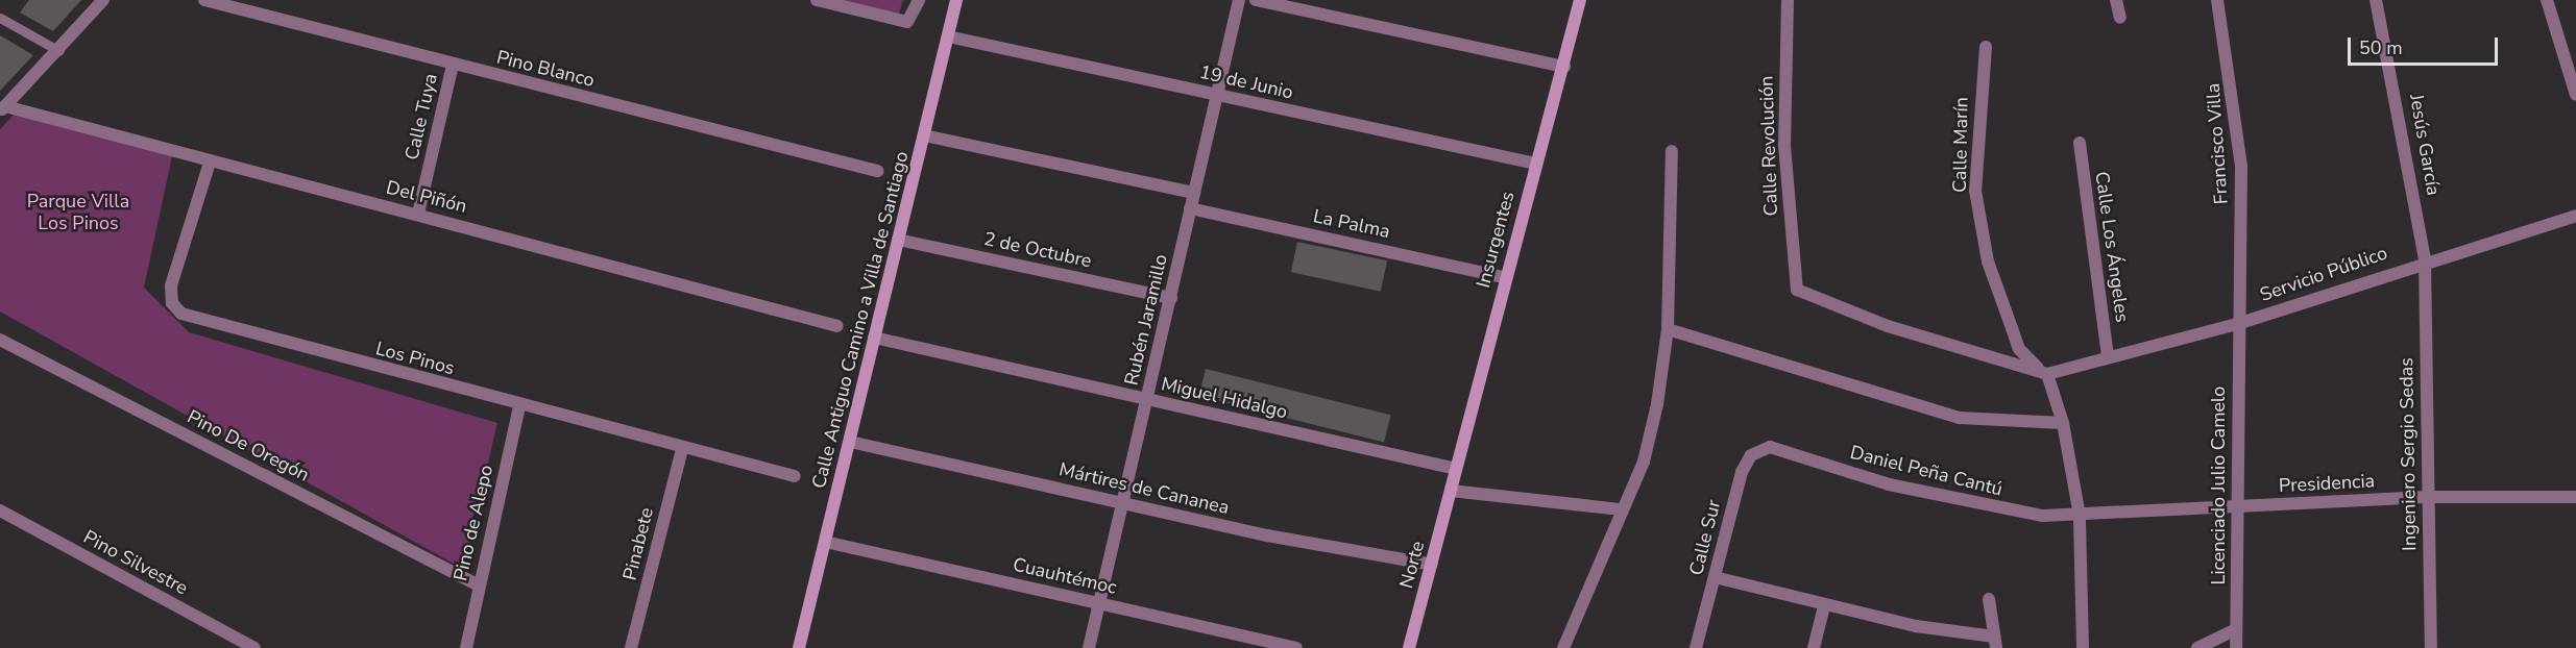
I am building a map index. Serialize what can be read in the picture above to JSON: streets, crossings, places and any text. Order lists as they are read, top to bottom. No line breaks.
{"streets":{"street":["Pino Blanco","19 de Junio","Calle Tuya","Francisco Villa","Calle Marín","Jesús García","Calle Revolución","Del Piñón","La Palma","Insurgentes","Calle Los Ángeles","2 de Octubre","Servicio Público","Calle Antiguo Camino a Villa de Santiago","Rubén Jaramillo","Los Pinos","Miguel Hidalgo","Pino De Oregón","Ingeniero Sergio Sedas","Daniel Peña Cantú","Presidencia","Licenciado Julio Camelo","Mártires de Cananea","Pino de Alepo","Calle Sur","Pinabete","Pino Silvestre","Norte","Cuauhtémoc"]},"crossings":[["Pino Blanco","Calle Tuya"],["19 de Junio","Insurgentes"],["19 de Junio","Calle Antiguo Camino a Villa de Santiago"],["19 de Junio","Rubén Jaramillo"],["Calle Tuya","Del Piñón"],["Francisco Villa","Servicio Público"],["Francisco Villa","Licenciado Julio Camelo"],["Calle Marín","Calle Revolución"],["Calle Marín","Servicio Público"],["Jesús García","Servicio Público"],["Jesús García","Ingeniero Sergio Sedas"],["Calle Revolución","Servicio Público"],["Del Piñón","Los Pinos"],["La Palma","Insurgentes"],["La Palma","Rubén Jaramillo"],["Insurgentes","Miguel Hidalgo"],["Insurgentes","Norte"],["Calle Los Ángeles","Servicio Público"],["2 de Octubre","Calle Antiguo Camino a Villa de Santiago"],["2 de Octubre","Rubén Jaramillo"],["Servicio Público","Ingeniero Sergio Sedas"],["Servicio Público","Licenciado Julio Camelo"],["Calle Antiguo Camino a Villa de Santiago","Miguel Hidalgo"],["Calle Antiguo Camino a Villa de Santiago","Mártires de Cananea"],["Calle Antiguo Camino a Villa de Santiago","Cuauhtémoc"],["Rubén Jaramillo","Miguel Hidalgo"],["Rubén Jaramillo","Mártires de Cananea"],["Rubén Jaramillo","Cuauhtémoc"],["Los Pinos","Pino de Alepo"],["Los Pinos","Pinabete"],["Pino De Oregón","Pino de Alepo"],["Ingeniero Sergio Sedas","Presidencia"],["Daniel Peña Cantú","Presidencia"],["Daniel Peña Cantú","Calle Sur"],["Presidencia","Licenciado Julio Camelo"],["Mártires de Cananea","Norte"]],"parks":["Parque Villa Los Pinos"],"scale_bar":"50 m"}
